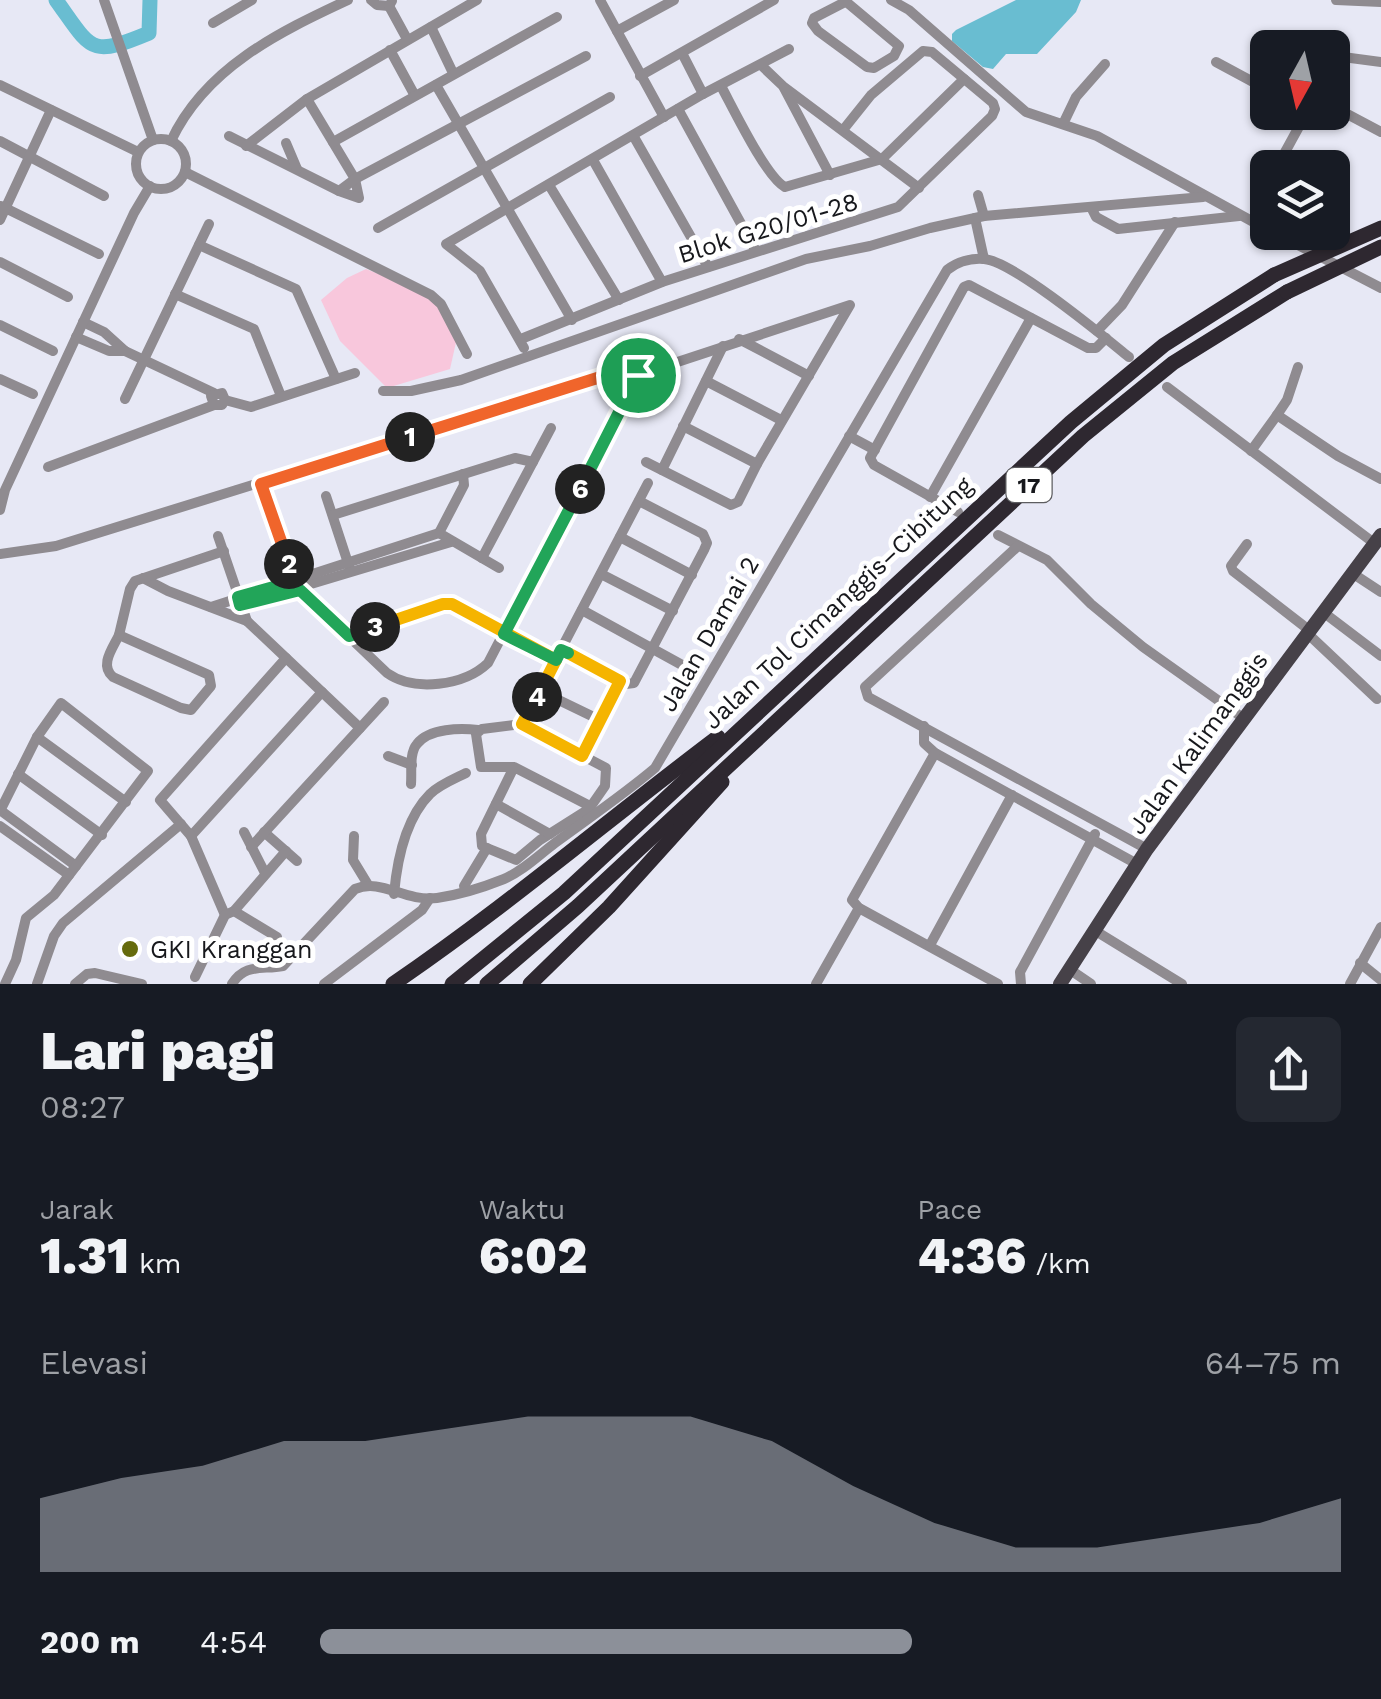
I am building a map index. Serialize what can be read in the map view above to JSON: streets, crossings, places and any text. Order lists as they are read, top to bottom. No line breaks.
{"streets":{"highway":["17","Jalan Tol Cimanggis–Cibitung"],"main road":["Jalan Kalimanggis"],"street":["Blok G20/01-28","Jalan Damai 2"]},"places":["GKI Kranggan"],"north":"bottom","page":{"pins":["1","6","2","3","4"],"heading":["Lari pagi","08:27"],"stats":[["Jarak","1.31 km"],["Waktu","6:02"],["Pace","4:36 /km"]],"chart":["Elevasi","64–75 m"],"list":[{"name":"200 m","note":"4:54"}]}}
